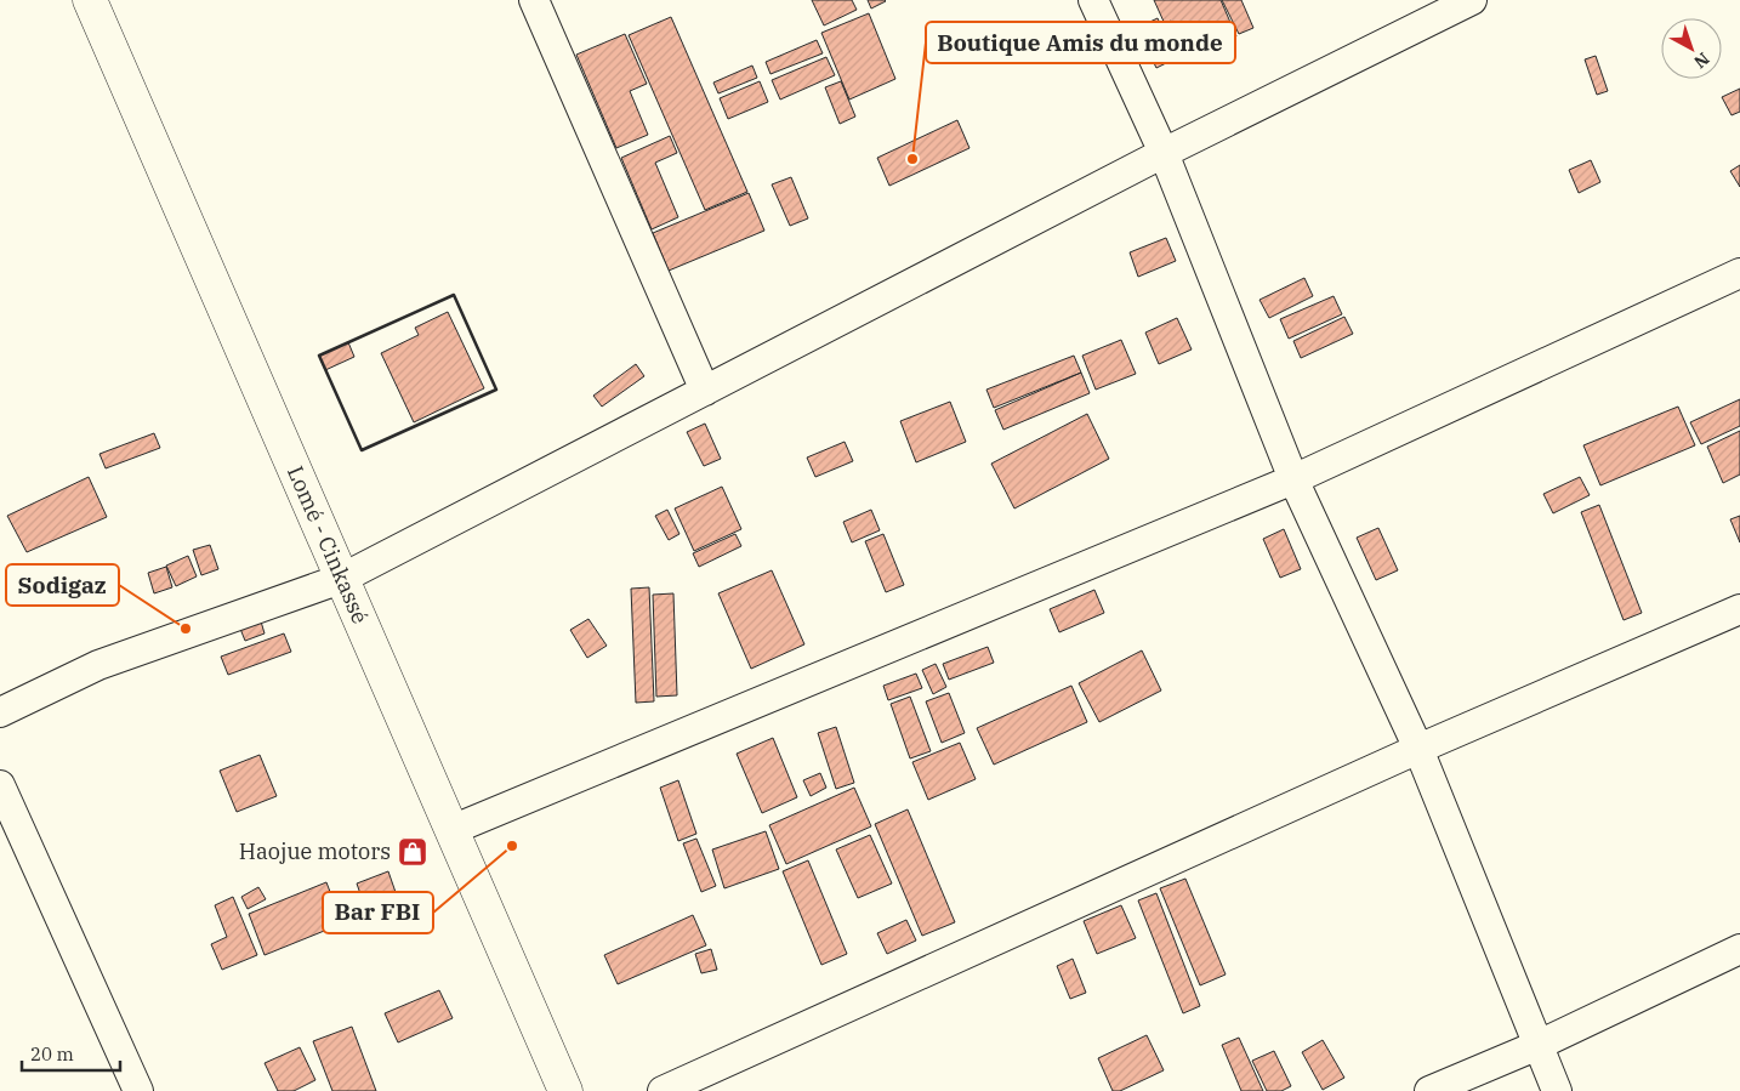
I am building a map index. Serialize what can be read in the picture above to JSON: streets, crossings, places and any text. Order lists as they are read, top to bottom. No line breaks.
{"streets":{"highway":["Lomé - Cinkassé"]},"places":{"other":["Boutique Amis du monde","Sodigaz","Bar FBI"],"shop":["Haojue motors"]},"scale_bar":"20 m","north":"bottom right"}
